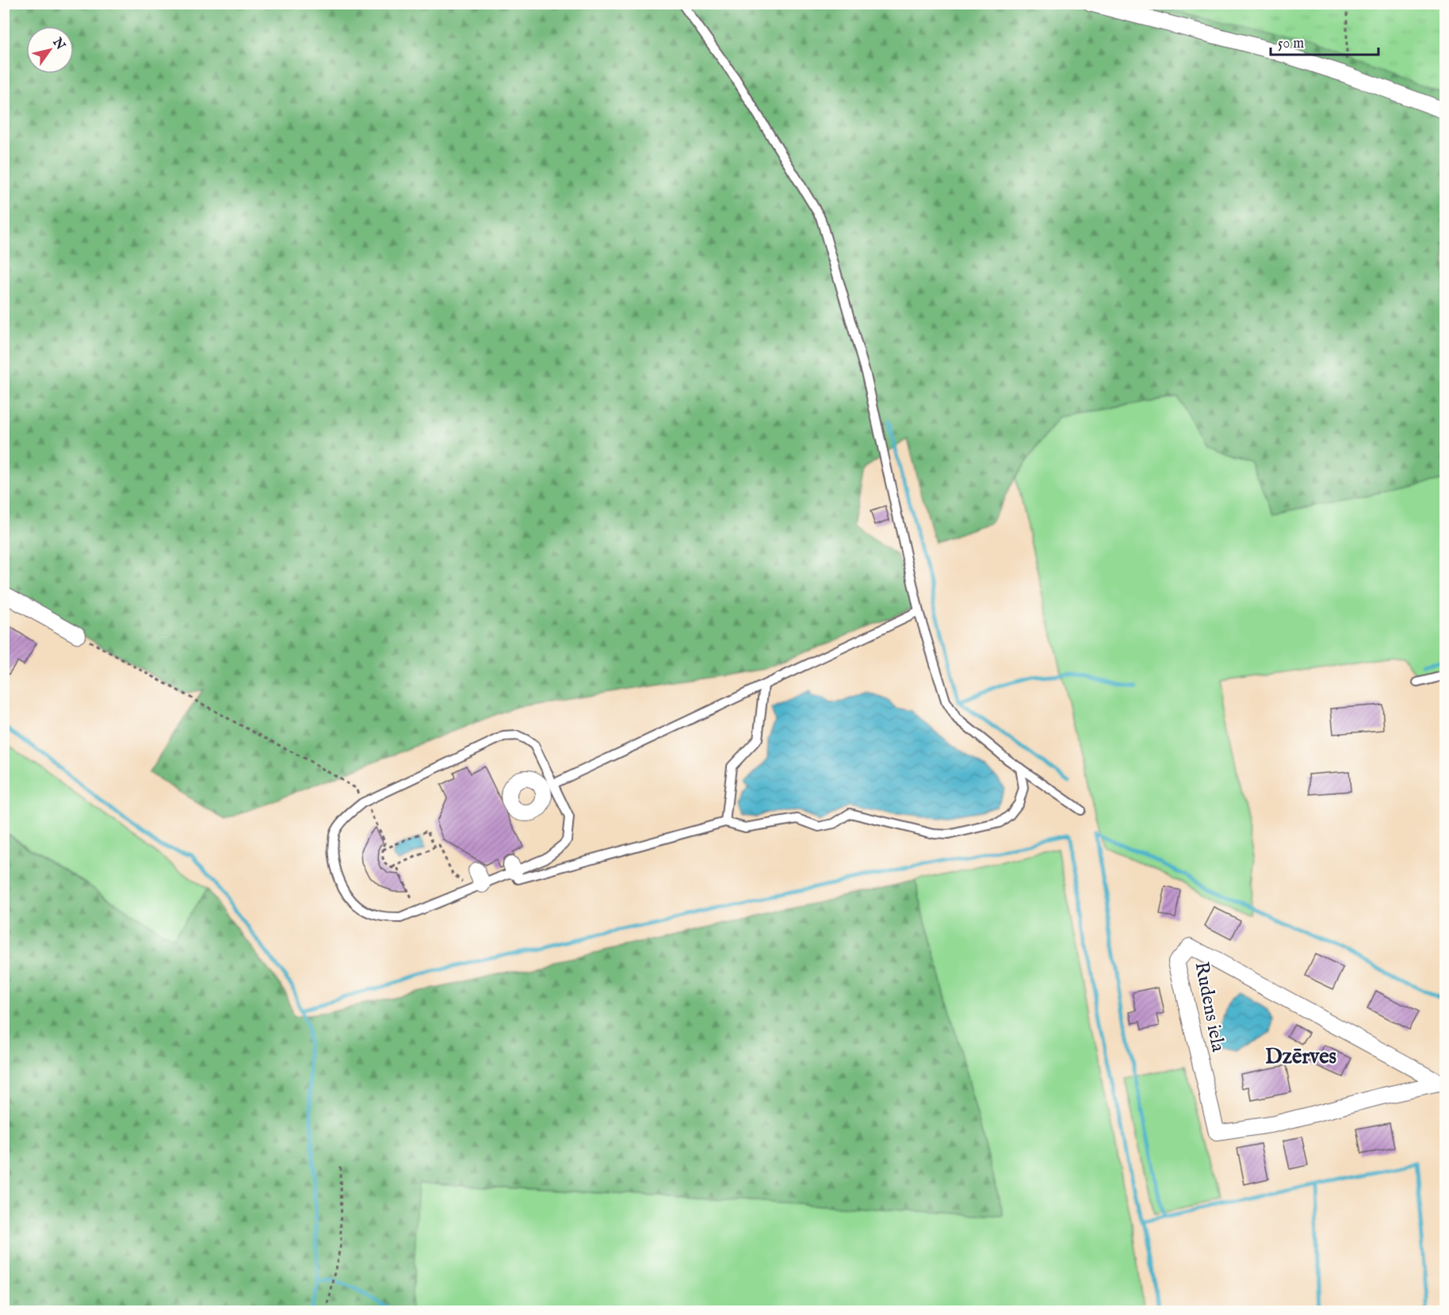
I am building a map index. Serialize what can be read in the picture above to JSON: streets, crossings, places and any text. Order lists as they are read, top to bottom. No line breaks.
{"streets":{"street":["Rudens iela"]},"districts":["Dzērves"],"scale_bar":"50 m","north":"top right"}
